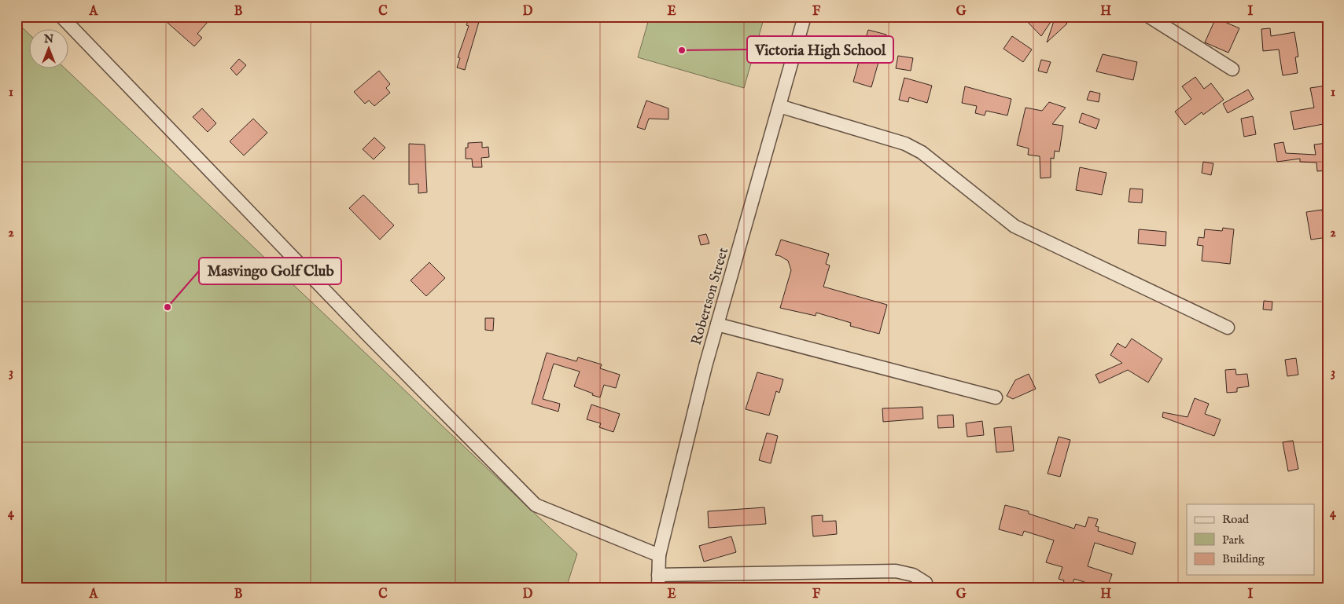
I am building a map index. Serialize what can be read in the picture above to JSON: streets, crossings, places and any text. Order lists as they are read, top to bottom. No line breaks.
{"streets":{"street":["Robertson Street"]},"places":["Victoria High School","Masvingo Golf Club"],"legend":["Road","Park","Building"],"north":"top","grid":{"columns":["A","B","C","D","E","F","G","H","I"],"rows":["1","2","3","4"]}}
